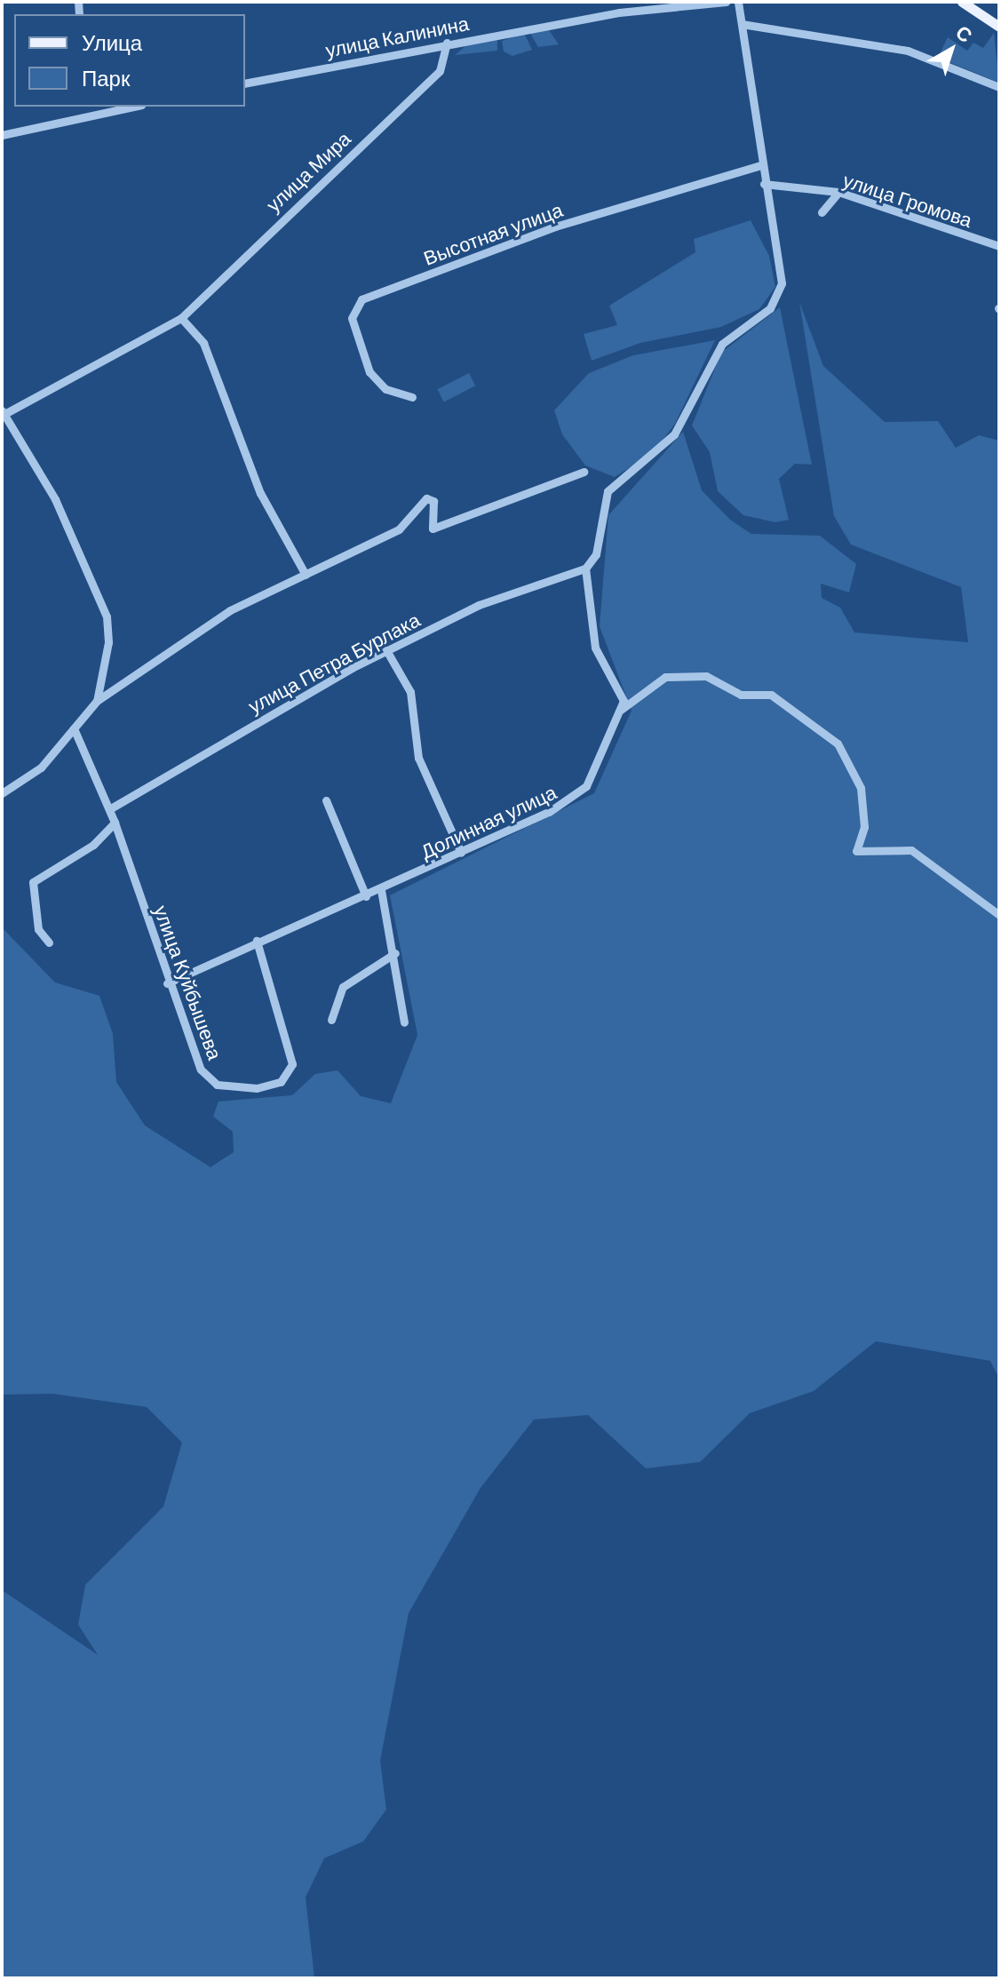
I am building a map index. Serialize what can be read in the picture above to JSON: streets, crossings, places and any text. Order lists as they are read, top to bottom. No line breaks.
{"streets":{"street":["улица Калинина","улица Мира","улица Громова","Высотная улица","улица Петра Бурлака","Долинная улица","улица Куйбышева"]},"crossings":[["улица Калинина","улица Мира"],["улица Петра Бурлака","улица Куйбышева"],["Долинная улица","улица Куйбышева"]],"legend":["Улица","Парк"],"north":"top right"}
